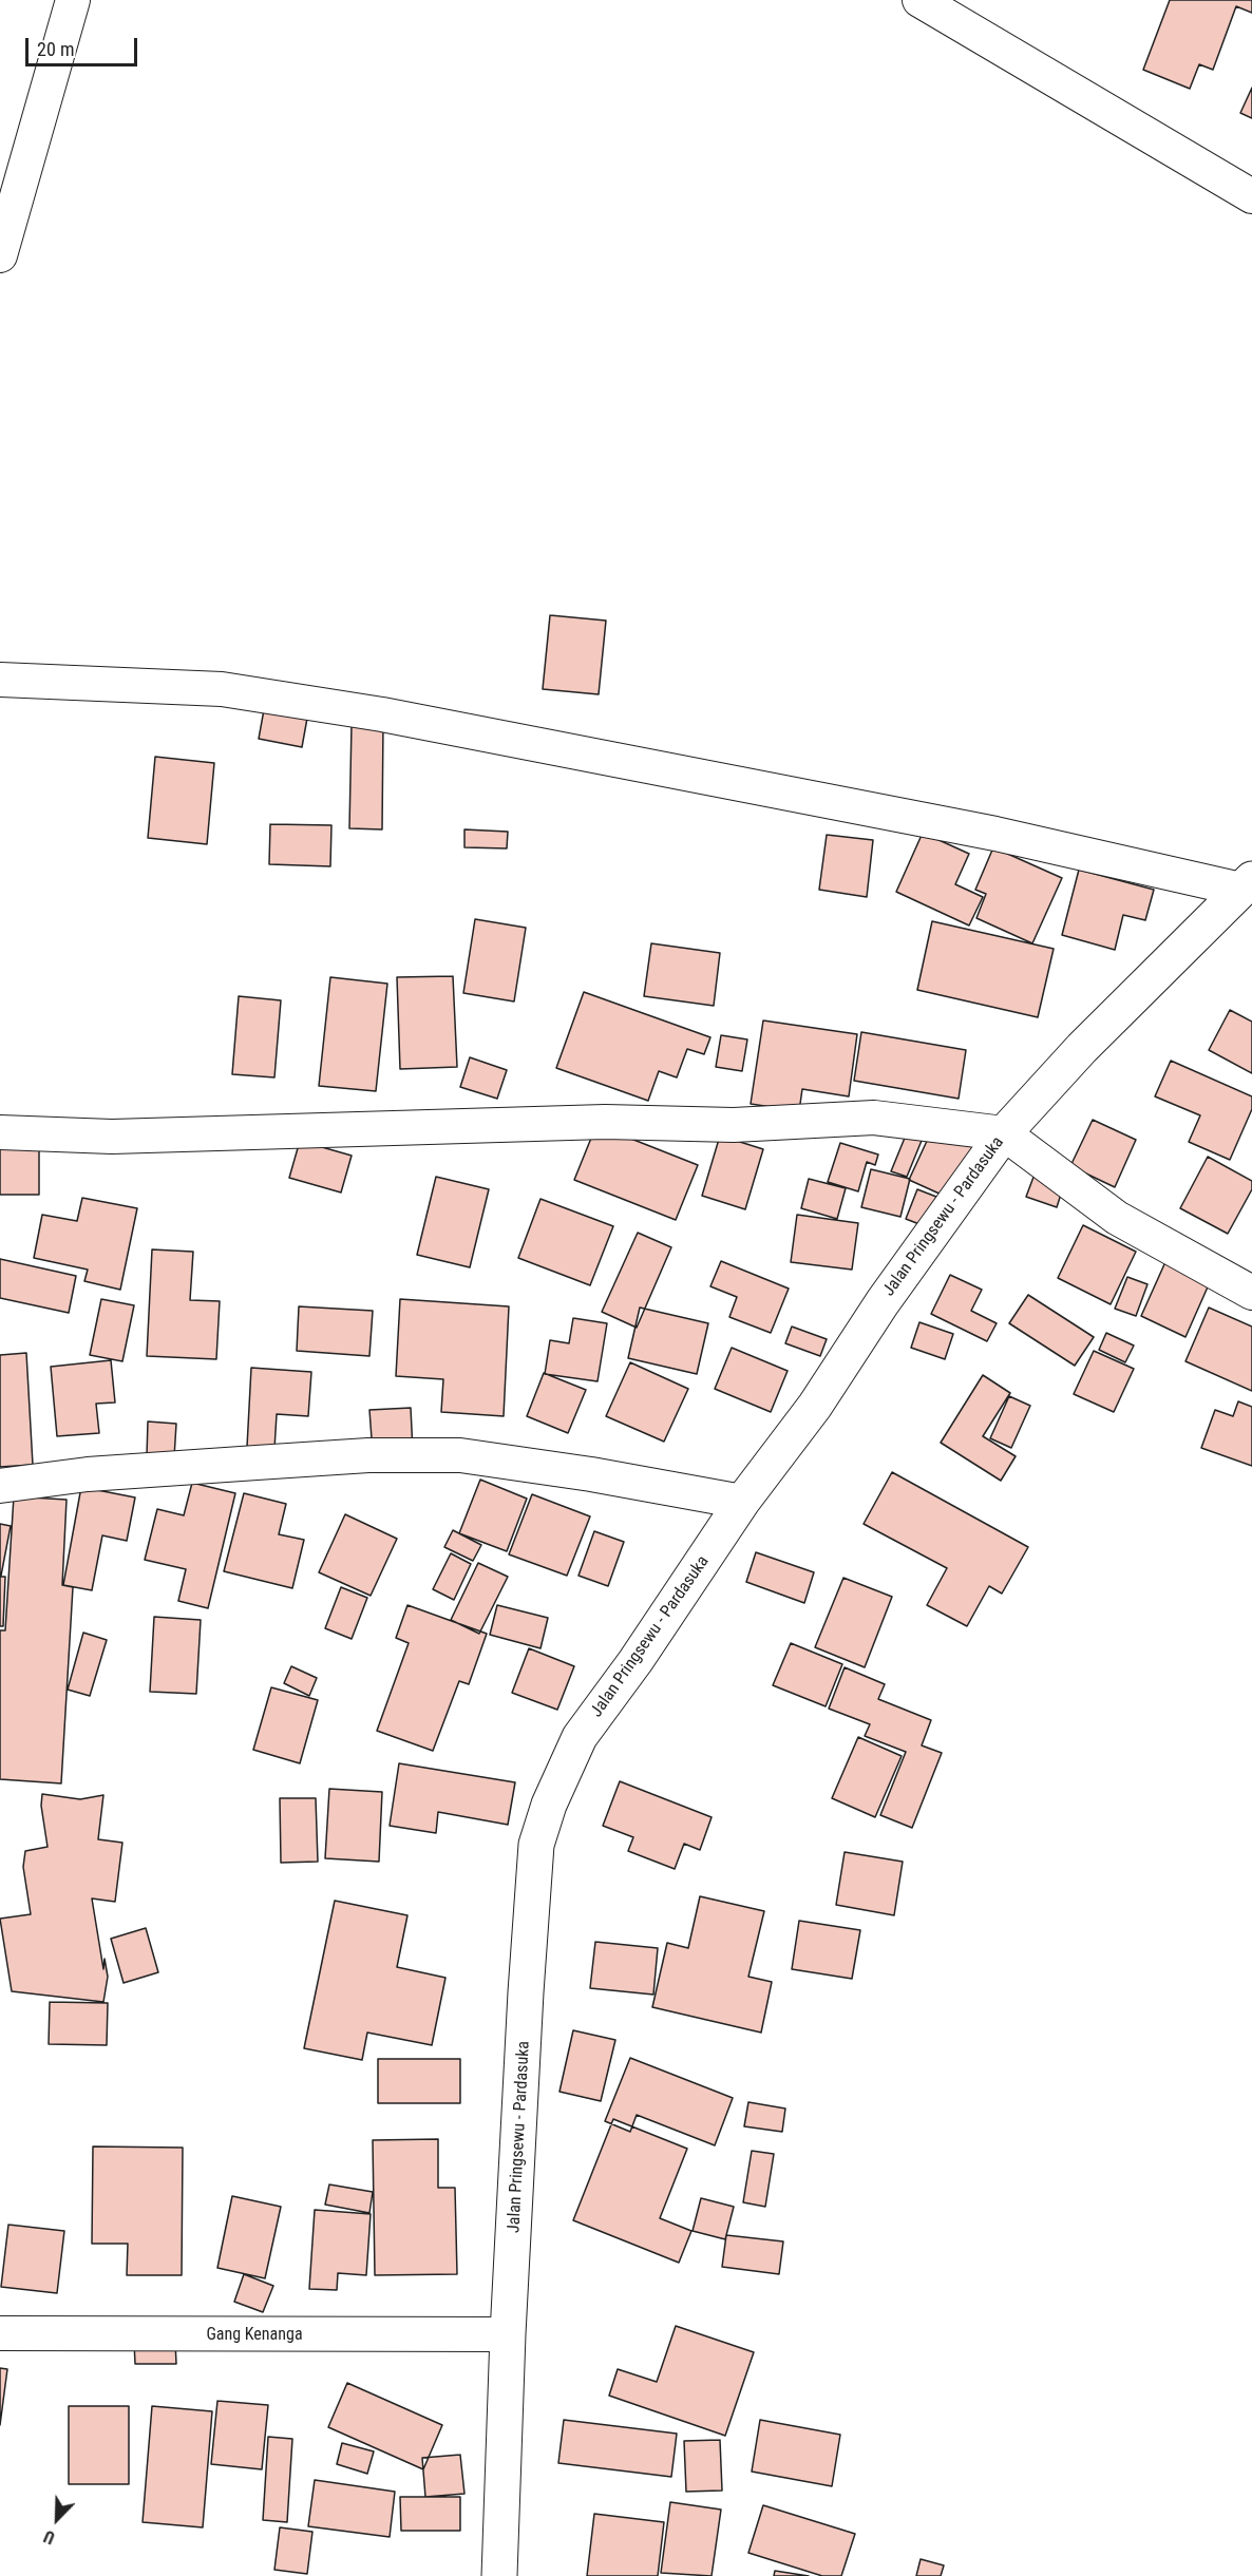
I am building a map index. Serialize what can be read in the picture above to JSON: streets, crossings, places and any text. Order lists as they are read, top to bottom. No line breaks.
{"streets":{"main road":["Jalan Pringsewu - Pardasuka"],"street":["Gang Kenanga"]},"crossings":[["Jalan Pringsewu - Pardasuka","Gang Kenanga"]],"scale_bar":"20 m","north":"bottom left"}
